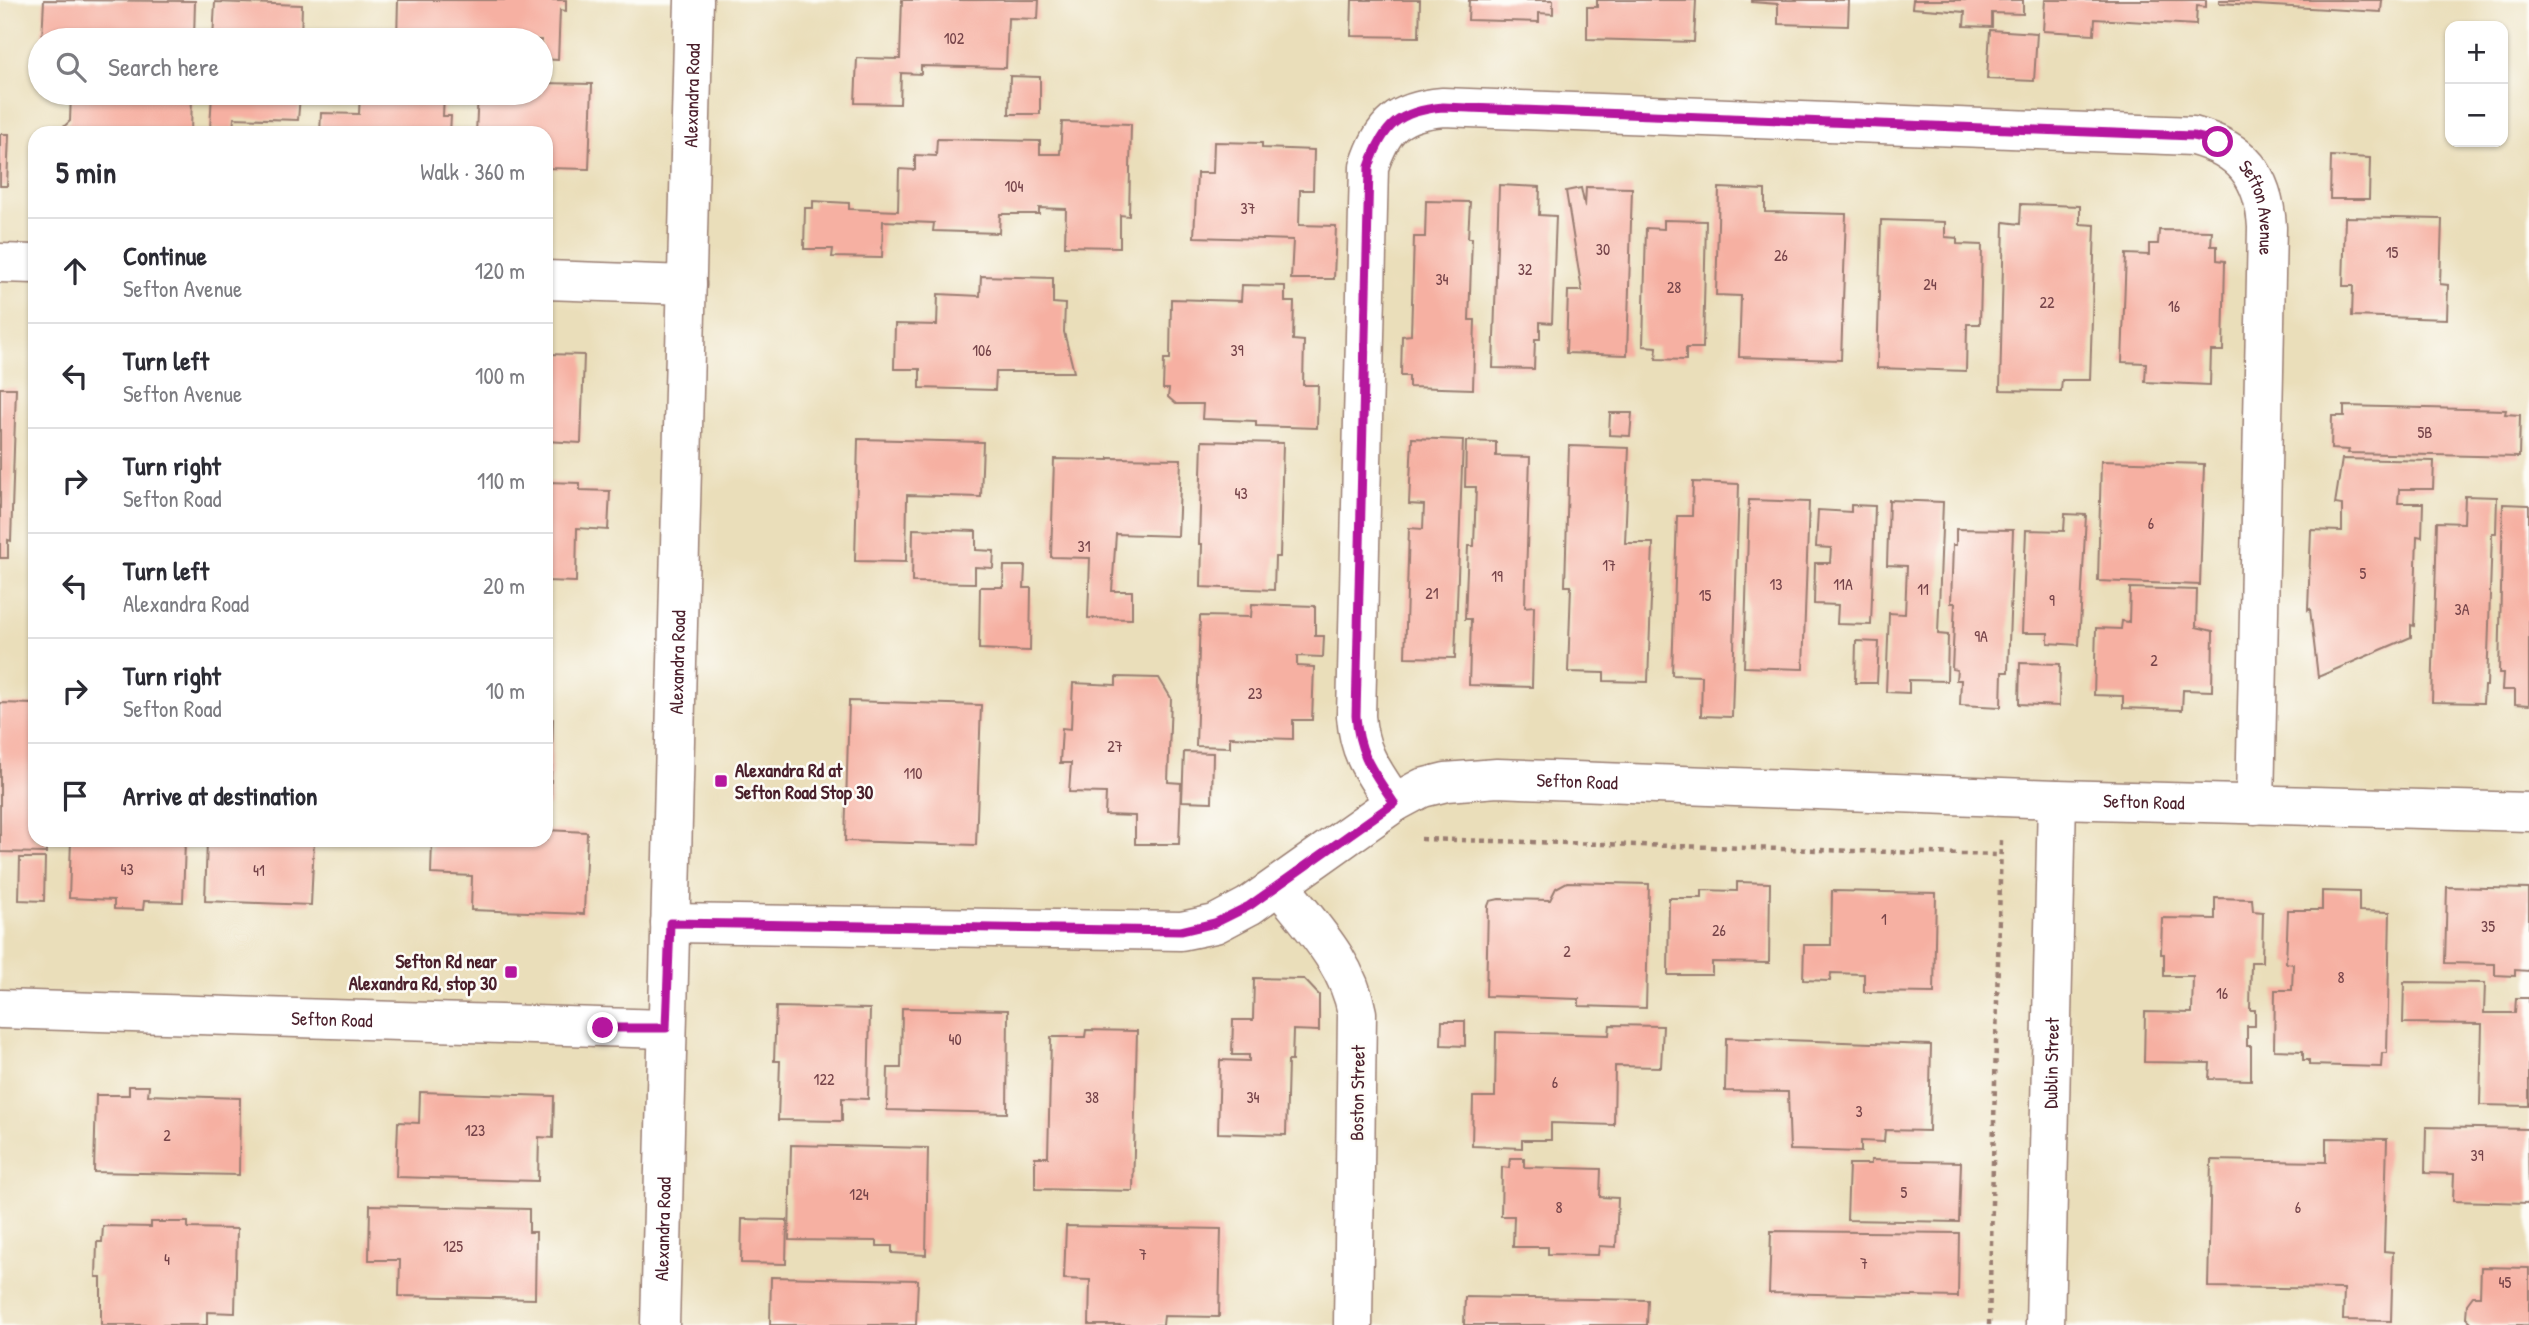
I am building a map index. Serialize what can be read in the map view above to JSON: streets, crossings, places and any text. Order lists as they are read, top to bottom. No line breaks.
{"streets":{"street":["Alexandra Road","Sefton Avenue","Sefton Road","Dublin Street","Boston Street"]},"crossings":[["Alexandra Road","Sefton Road"],["Sefton Avenue","Sefton Road"],["Sefton Road","Dublin Street"],["Sefton Road","Boston Street"]],"places":{"transit":["Alexandra Rd at Sefton Road Stop 30","Sefton Rd near Alexandra Rd, stop 30"]},"house_numbers":["102","104","37","30","15","26","32","34","24","28","22","16","106","39","5B","43","6","31","17","5","19","13","11A","11","21","15","9","3A","9A","2","23","27","110","43","41","1","35","26","2","8","16","40","122","6","38","34","3","123","2","39","5","124","8","6","125","7","4","7","45"],"page":{"map_buttons":["+","−"],"search":"Search here","heading":["5 min","Walk · 360 m"],"list":[["Continue","Sefton Avenue","120 m"],["Turn left","Sefton Avenue","100 m"],["Turn right","Sefton Road","110 m"],["Turn left","Alexandra Road","20 m"],["Turn right","Sefton Road","10 m"],"Arrive at destination"]}}
